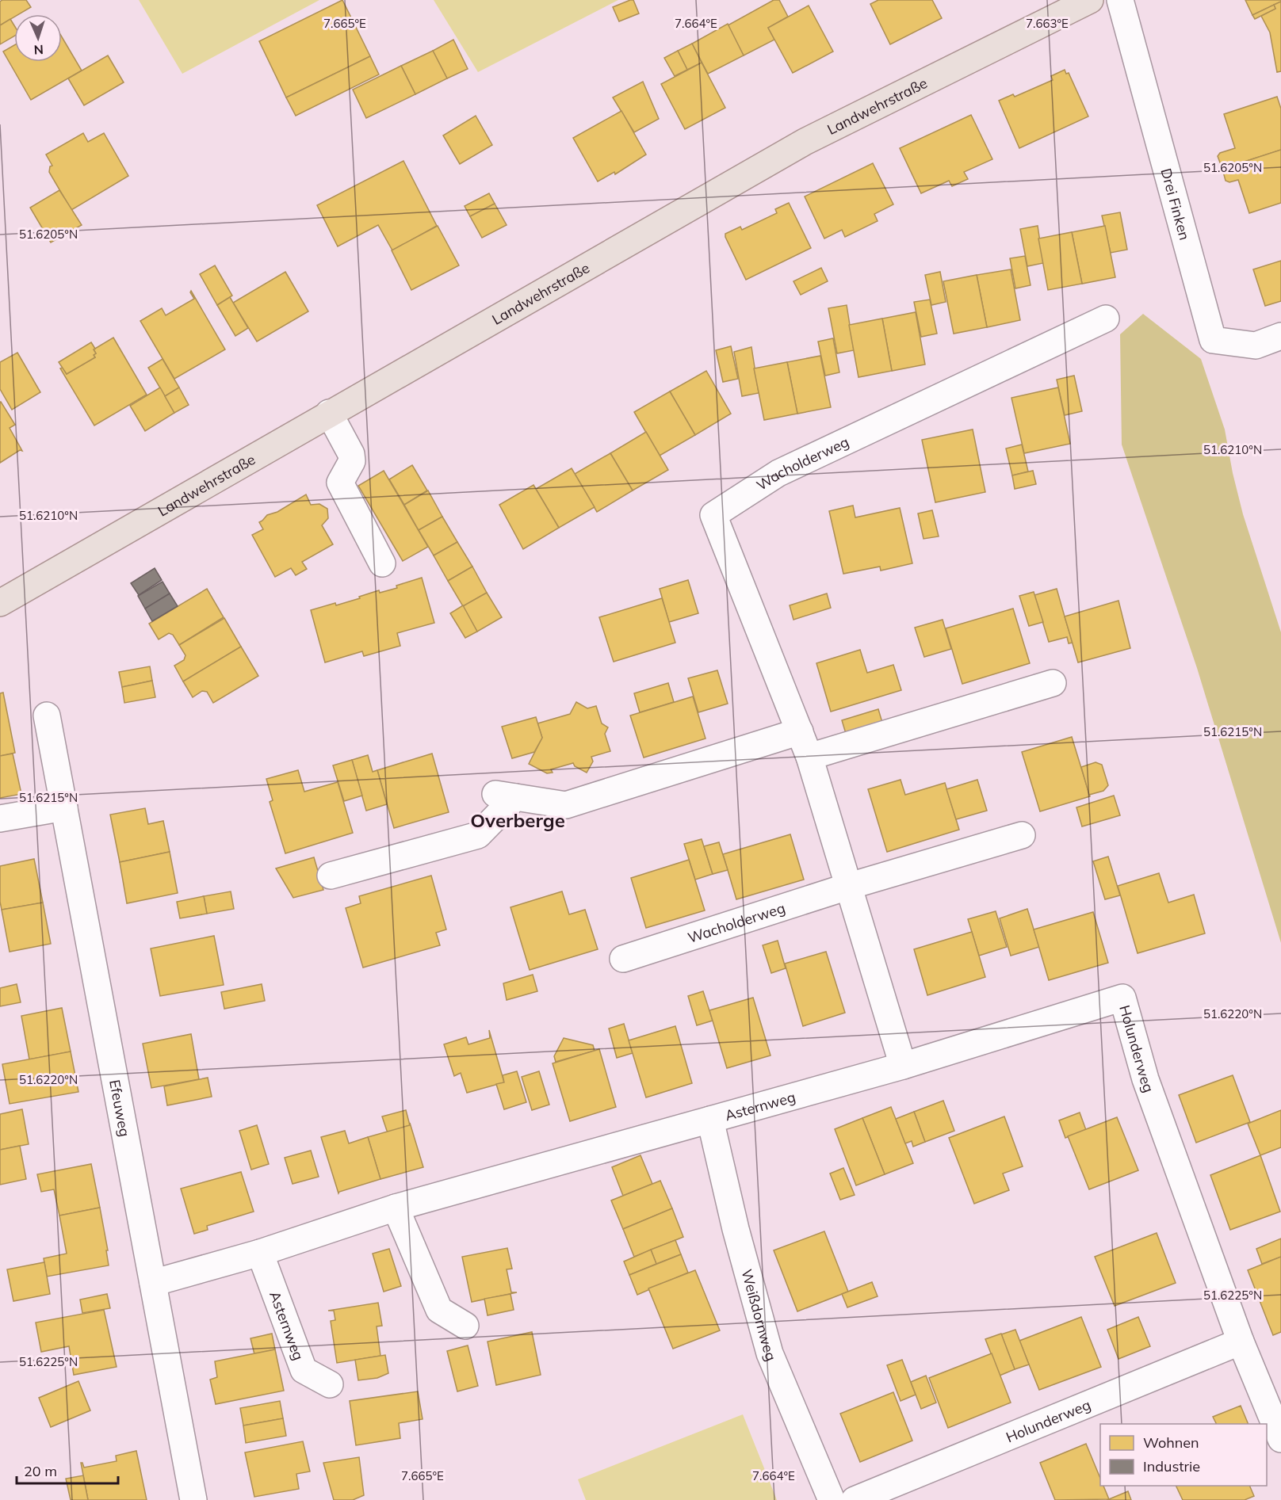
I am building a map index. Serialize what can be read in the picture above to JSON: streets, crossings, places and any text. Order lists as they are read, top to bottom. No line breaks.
{"streets":{"main road":["Landwehrstraße"],"street":["Drei Finken","Wacholderweg","Holunderweg","Asternweg","Efeuweg","Weißdornweg"]},"crossings":[["Wacholderweg","Asternweg"],["Holunderweg","Asternweg"],["Asternweg","Efeuweg"],["Asternweg","Weißdornweg"]],"districts":["Overberge"],"legend":["Wohnen","Industrie"],"scale_bar":"20 m","north":"bottom","coordinates":["7.665°E","7.664°E","7.663°E","51.6205°N","51.6210°N","51.6215°N","51.6220°N","51.6225°N"]}
